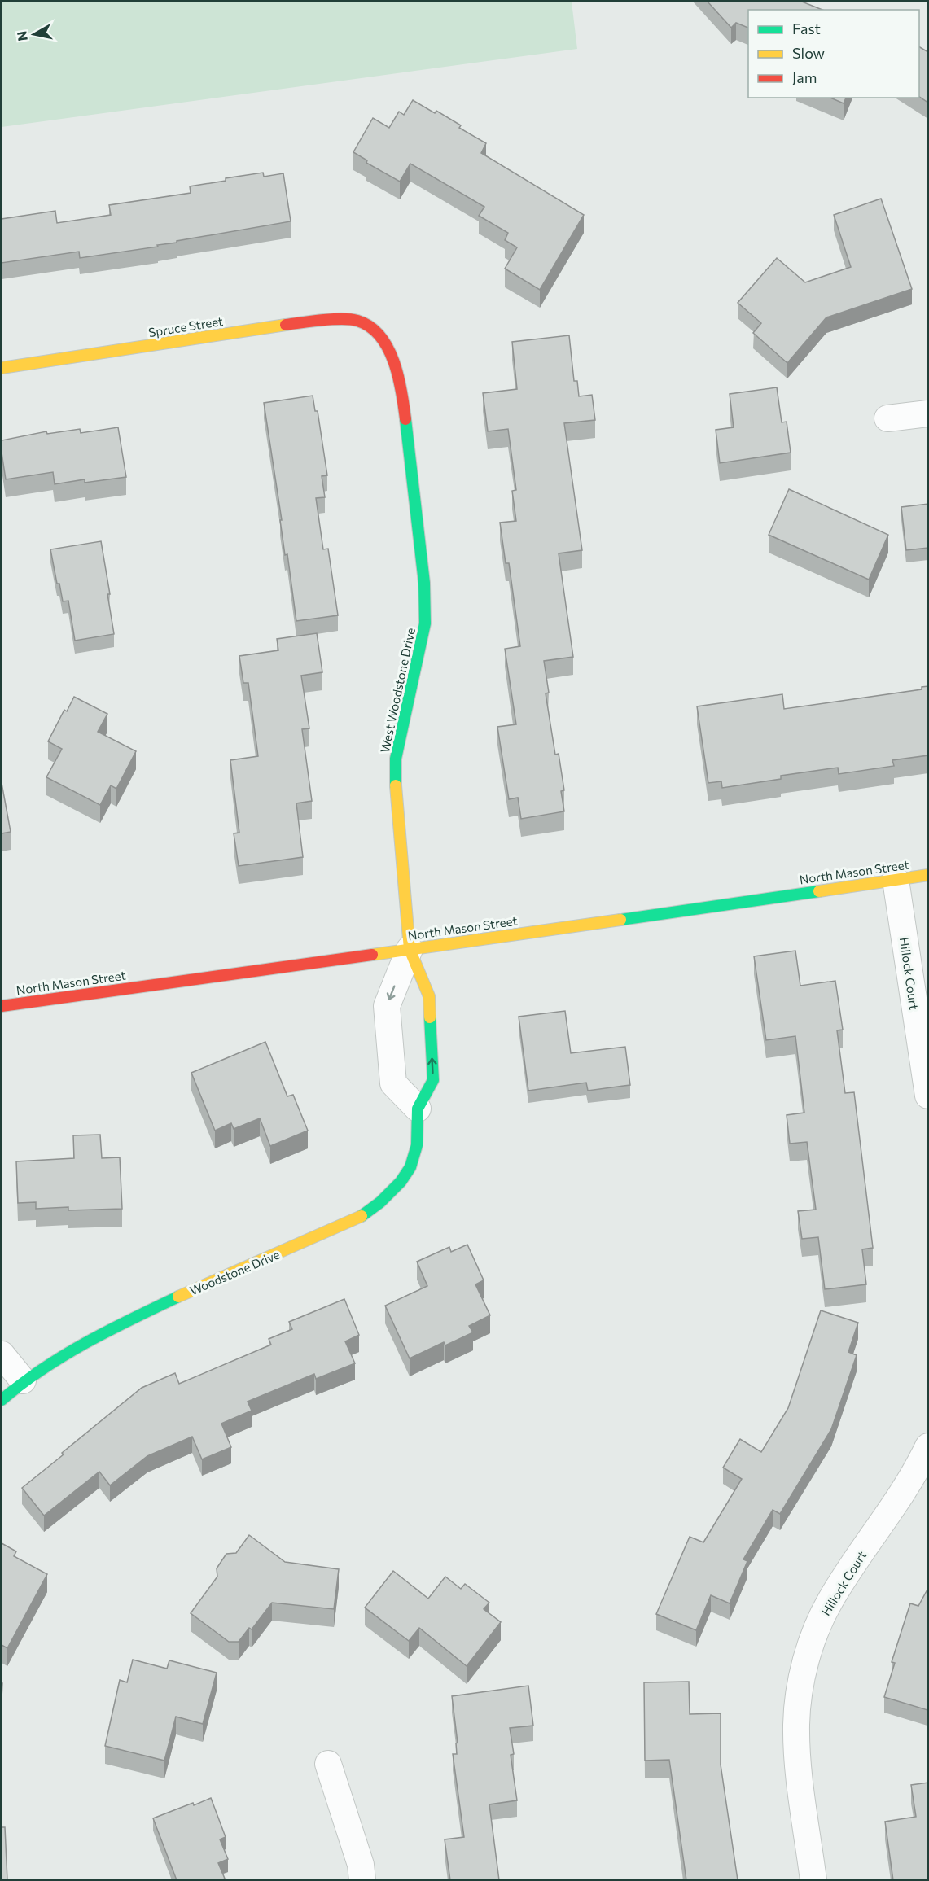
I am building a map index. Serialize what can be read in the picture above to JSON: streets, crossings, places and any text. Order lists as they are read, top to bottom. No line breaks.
{"streets":{"street":["Spruce Street","West Woodstone Drive","North Mason Street","Hillock Court","Woodstone Drive"]},"crossings":[["Spruce Street","West Woodstone Drive"],["West Woodstone Drive","North Mason Street"],["West Woodstone Drive","Woodstone Drive"],["North Mason Street","Hillock Court"],["North Mason Street","Woodstone Drive"]],"legend":["Fast","Slow","Jam"],"north":"left"}
